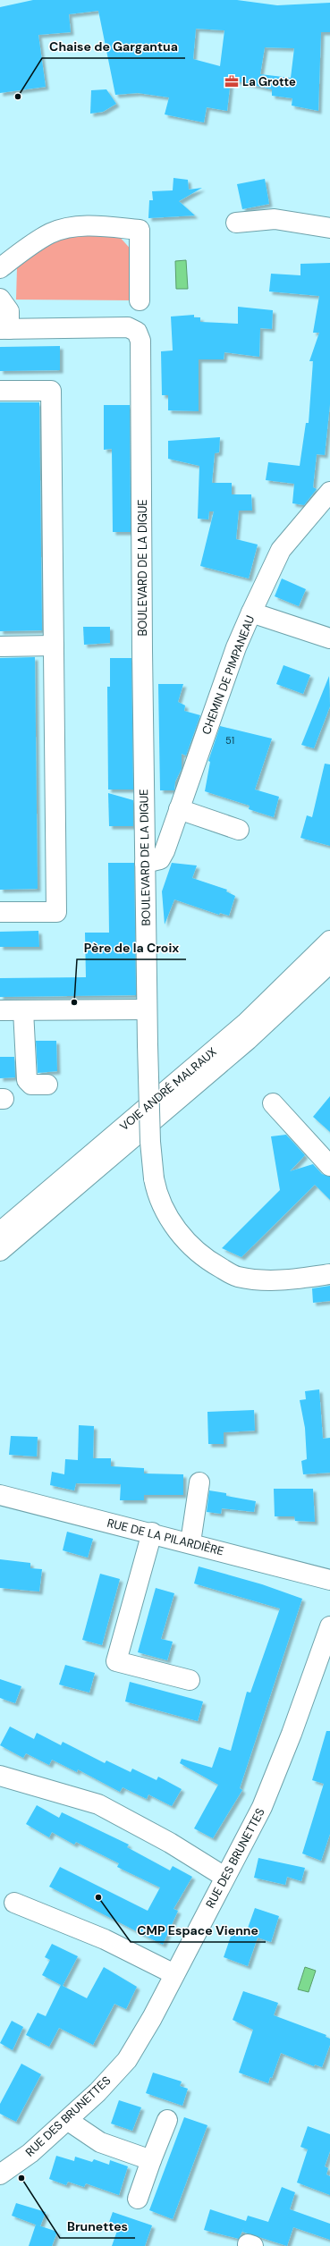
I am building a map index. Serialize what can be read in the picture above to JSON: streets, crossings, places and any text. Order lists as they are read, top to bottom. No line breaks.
{"streets":{"street":["BOULEVARD DE LA DIGUE","CHEMIN DE PIMPANEAU","VOIE ANDRÉ MALRAUX","RUE DE LA PILARDIÈRE","RUE DES BRUNETTES"]},"crossings":[["BOULEVARD DE LA DIGUE","CHEMIN DE PIMPANEAU"]],"places":{"office":["La Grotte"],"other":["Chaise de Gargantua","Père de la Croix","CMP Espace Vienne","Brunettes"]},"house_numbers":["51"]}
